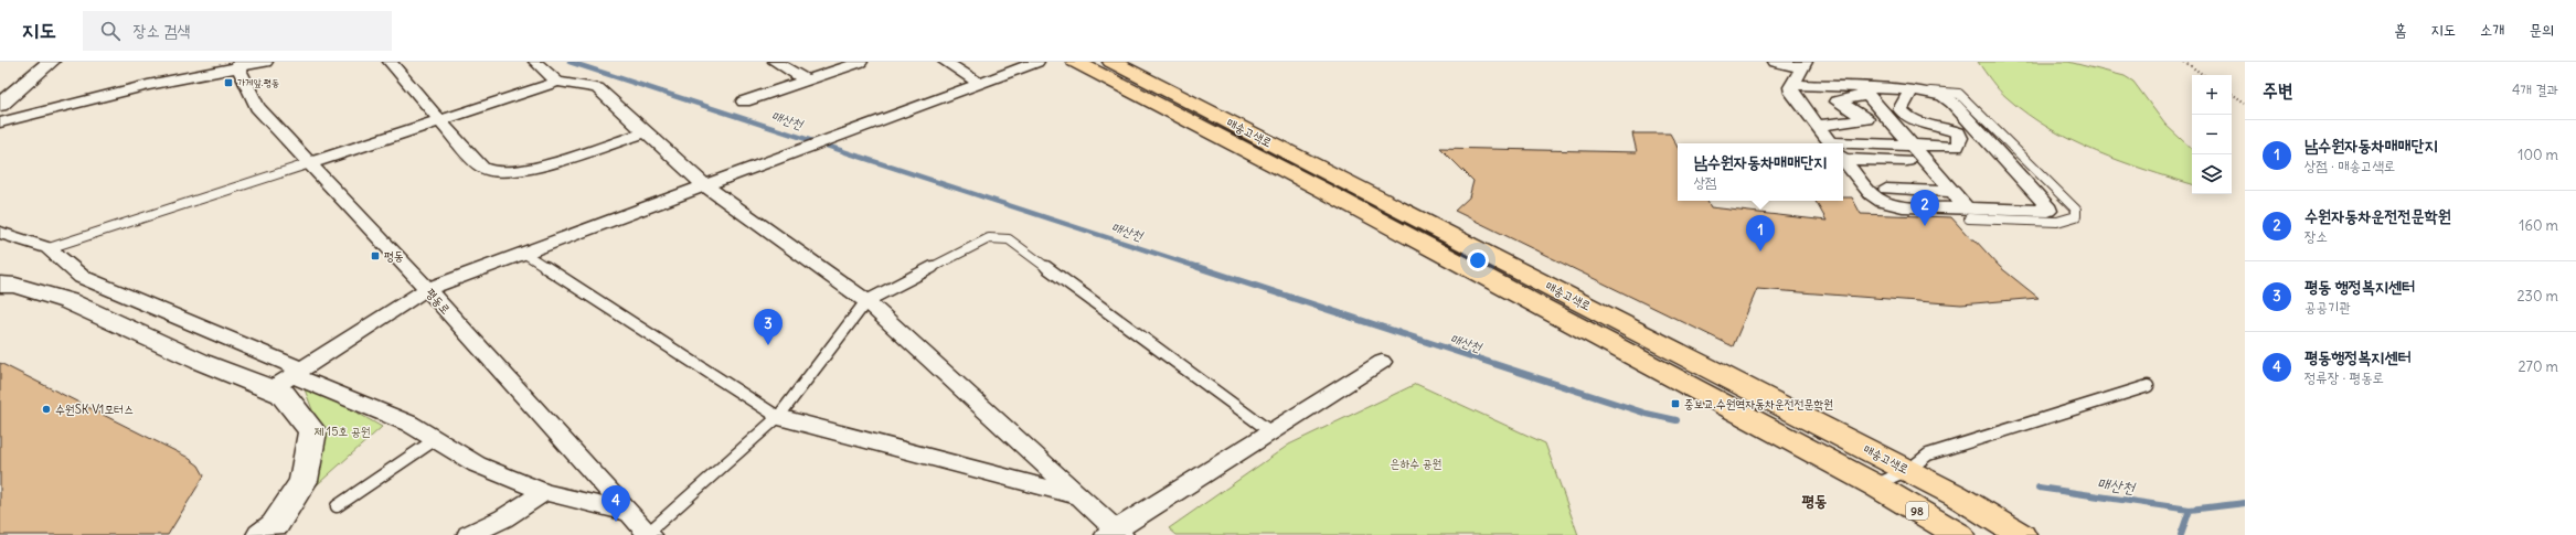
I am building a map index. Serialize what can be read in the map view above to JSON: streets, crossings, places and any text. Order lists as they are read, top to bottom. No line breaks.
{"streets":{"main road":["매송고색로","98"],"street":["평동로"]},"districts":["평동"],"water":["매산천"],"parks":["제 15호 공원","은하수 공원"],"places":{"transit":["가게앞.평동","평동","중보교.수원역자동차운전전문학원"],"other":["수원SK V1모터스"]},"page":{"header":"지도","search":"장소 검색","nav":["홈","지도","소개","문의"],"heading":["주변","4개 결과"],"map_buttons":["+","−"],"list":[{"mark":"1","name":"남수원자동차매매단지","note":"상점 · 매송고색로","value":"100 m"},{"mark":"2","name":"수원자동차운전전문학원","note":"장소","value":"160 m"},{"mark":"3","name":"평동 행정복지센터","note":"공공기관","value":"230 m"},{"mark":"4","name":"평동행정복지센터","note":"정류장 · 평동로","value":"270 m"}],"popup":["남수원자동차매매단지","상점"],"pins":["2","1","3","4"]}}
